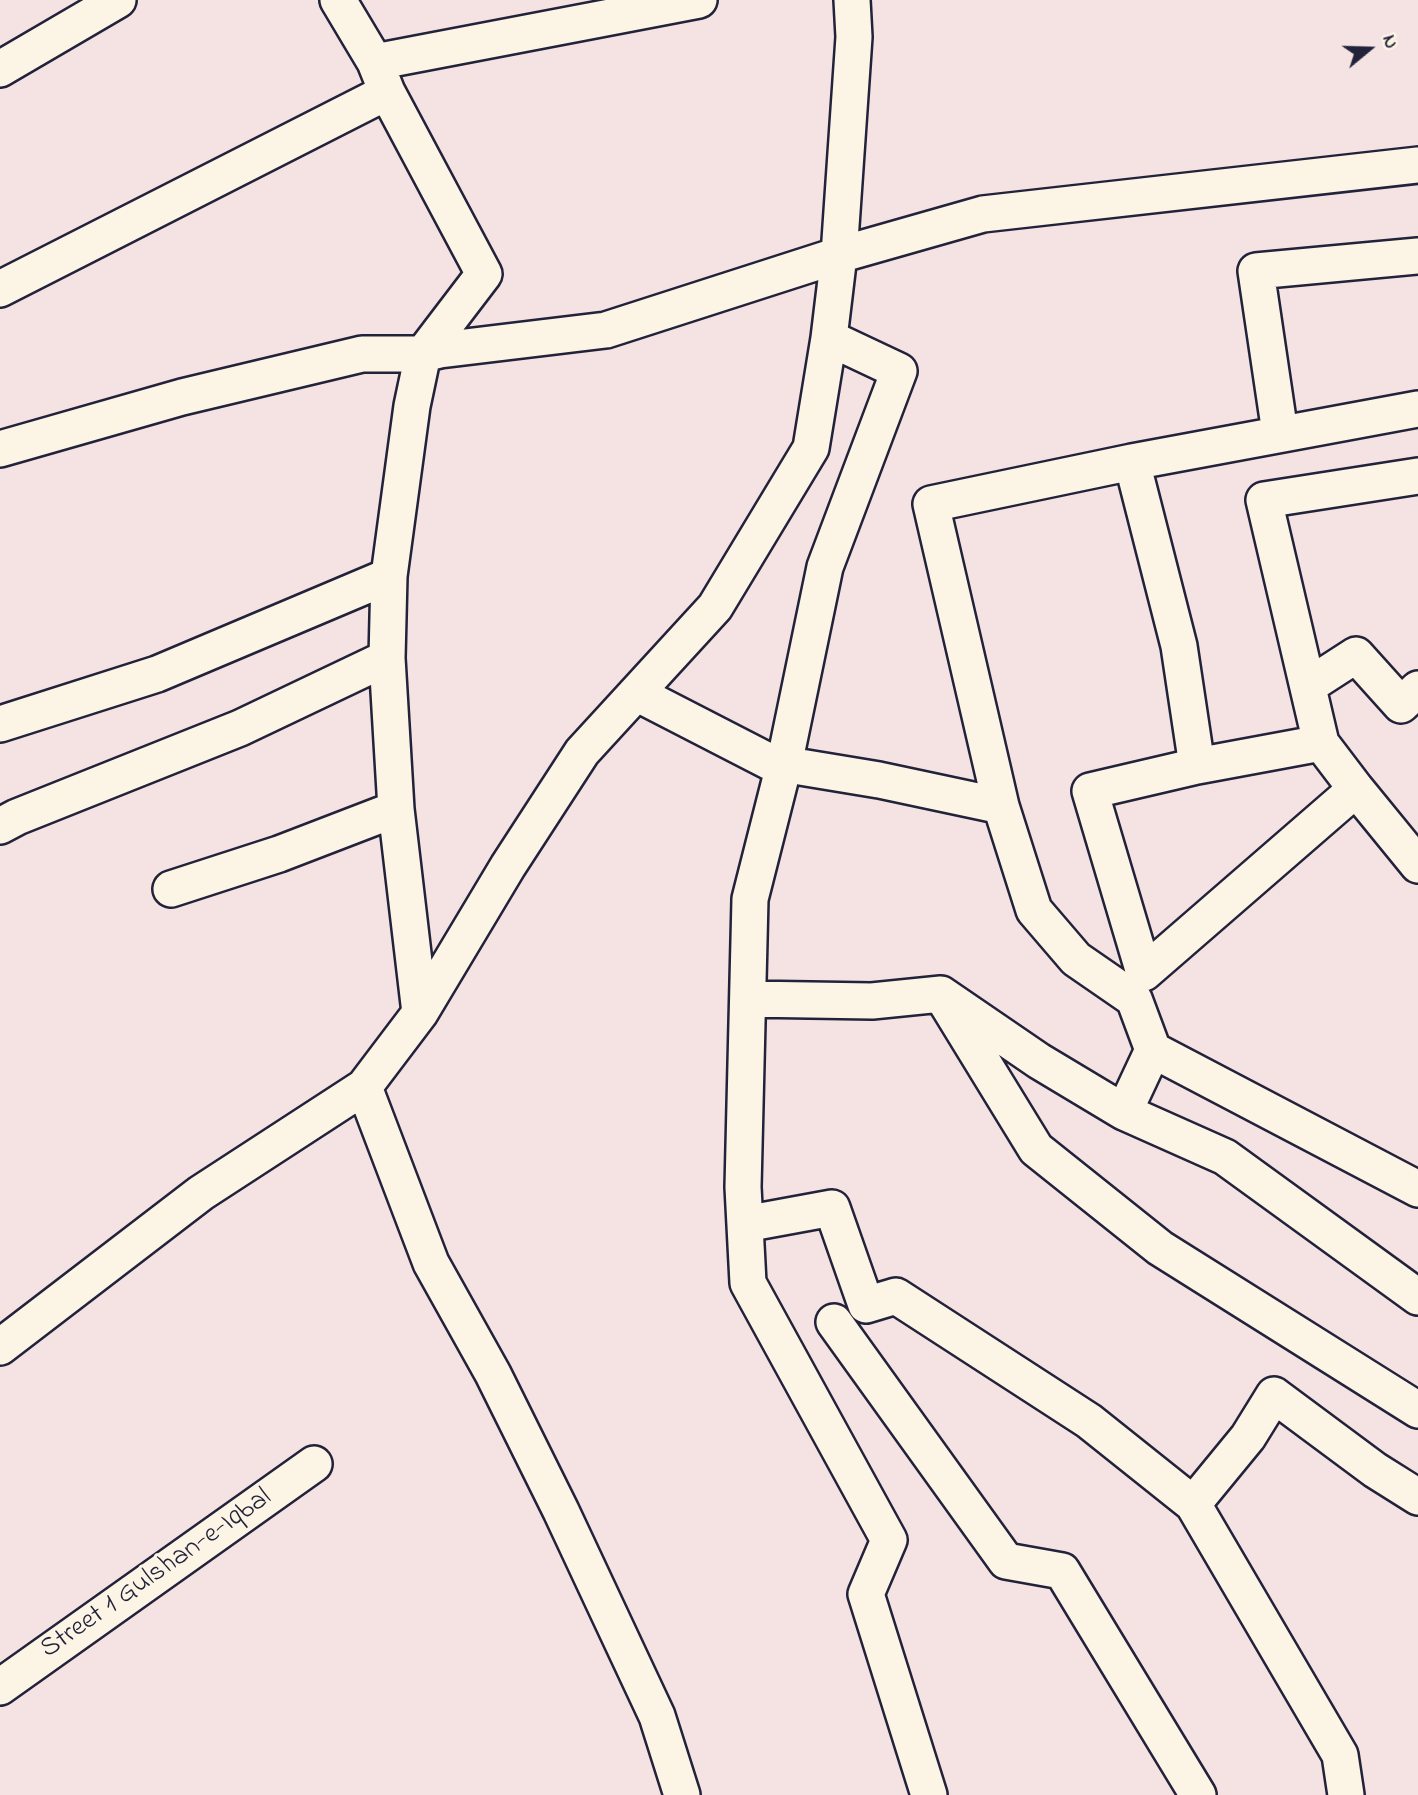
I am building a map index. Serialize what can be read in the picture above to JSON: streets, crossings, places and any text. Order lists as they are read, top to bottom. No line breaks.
{"streets":{"street":["Street 1 Gulshan-e-Iqbal"]},"north":"right"}
